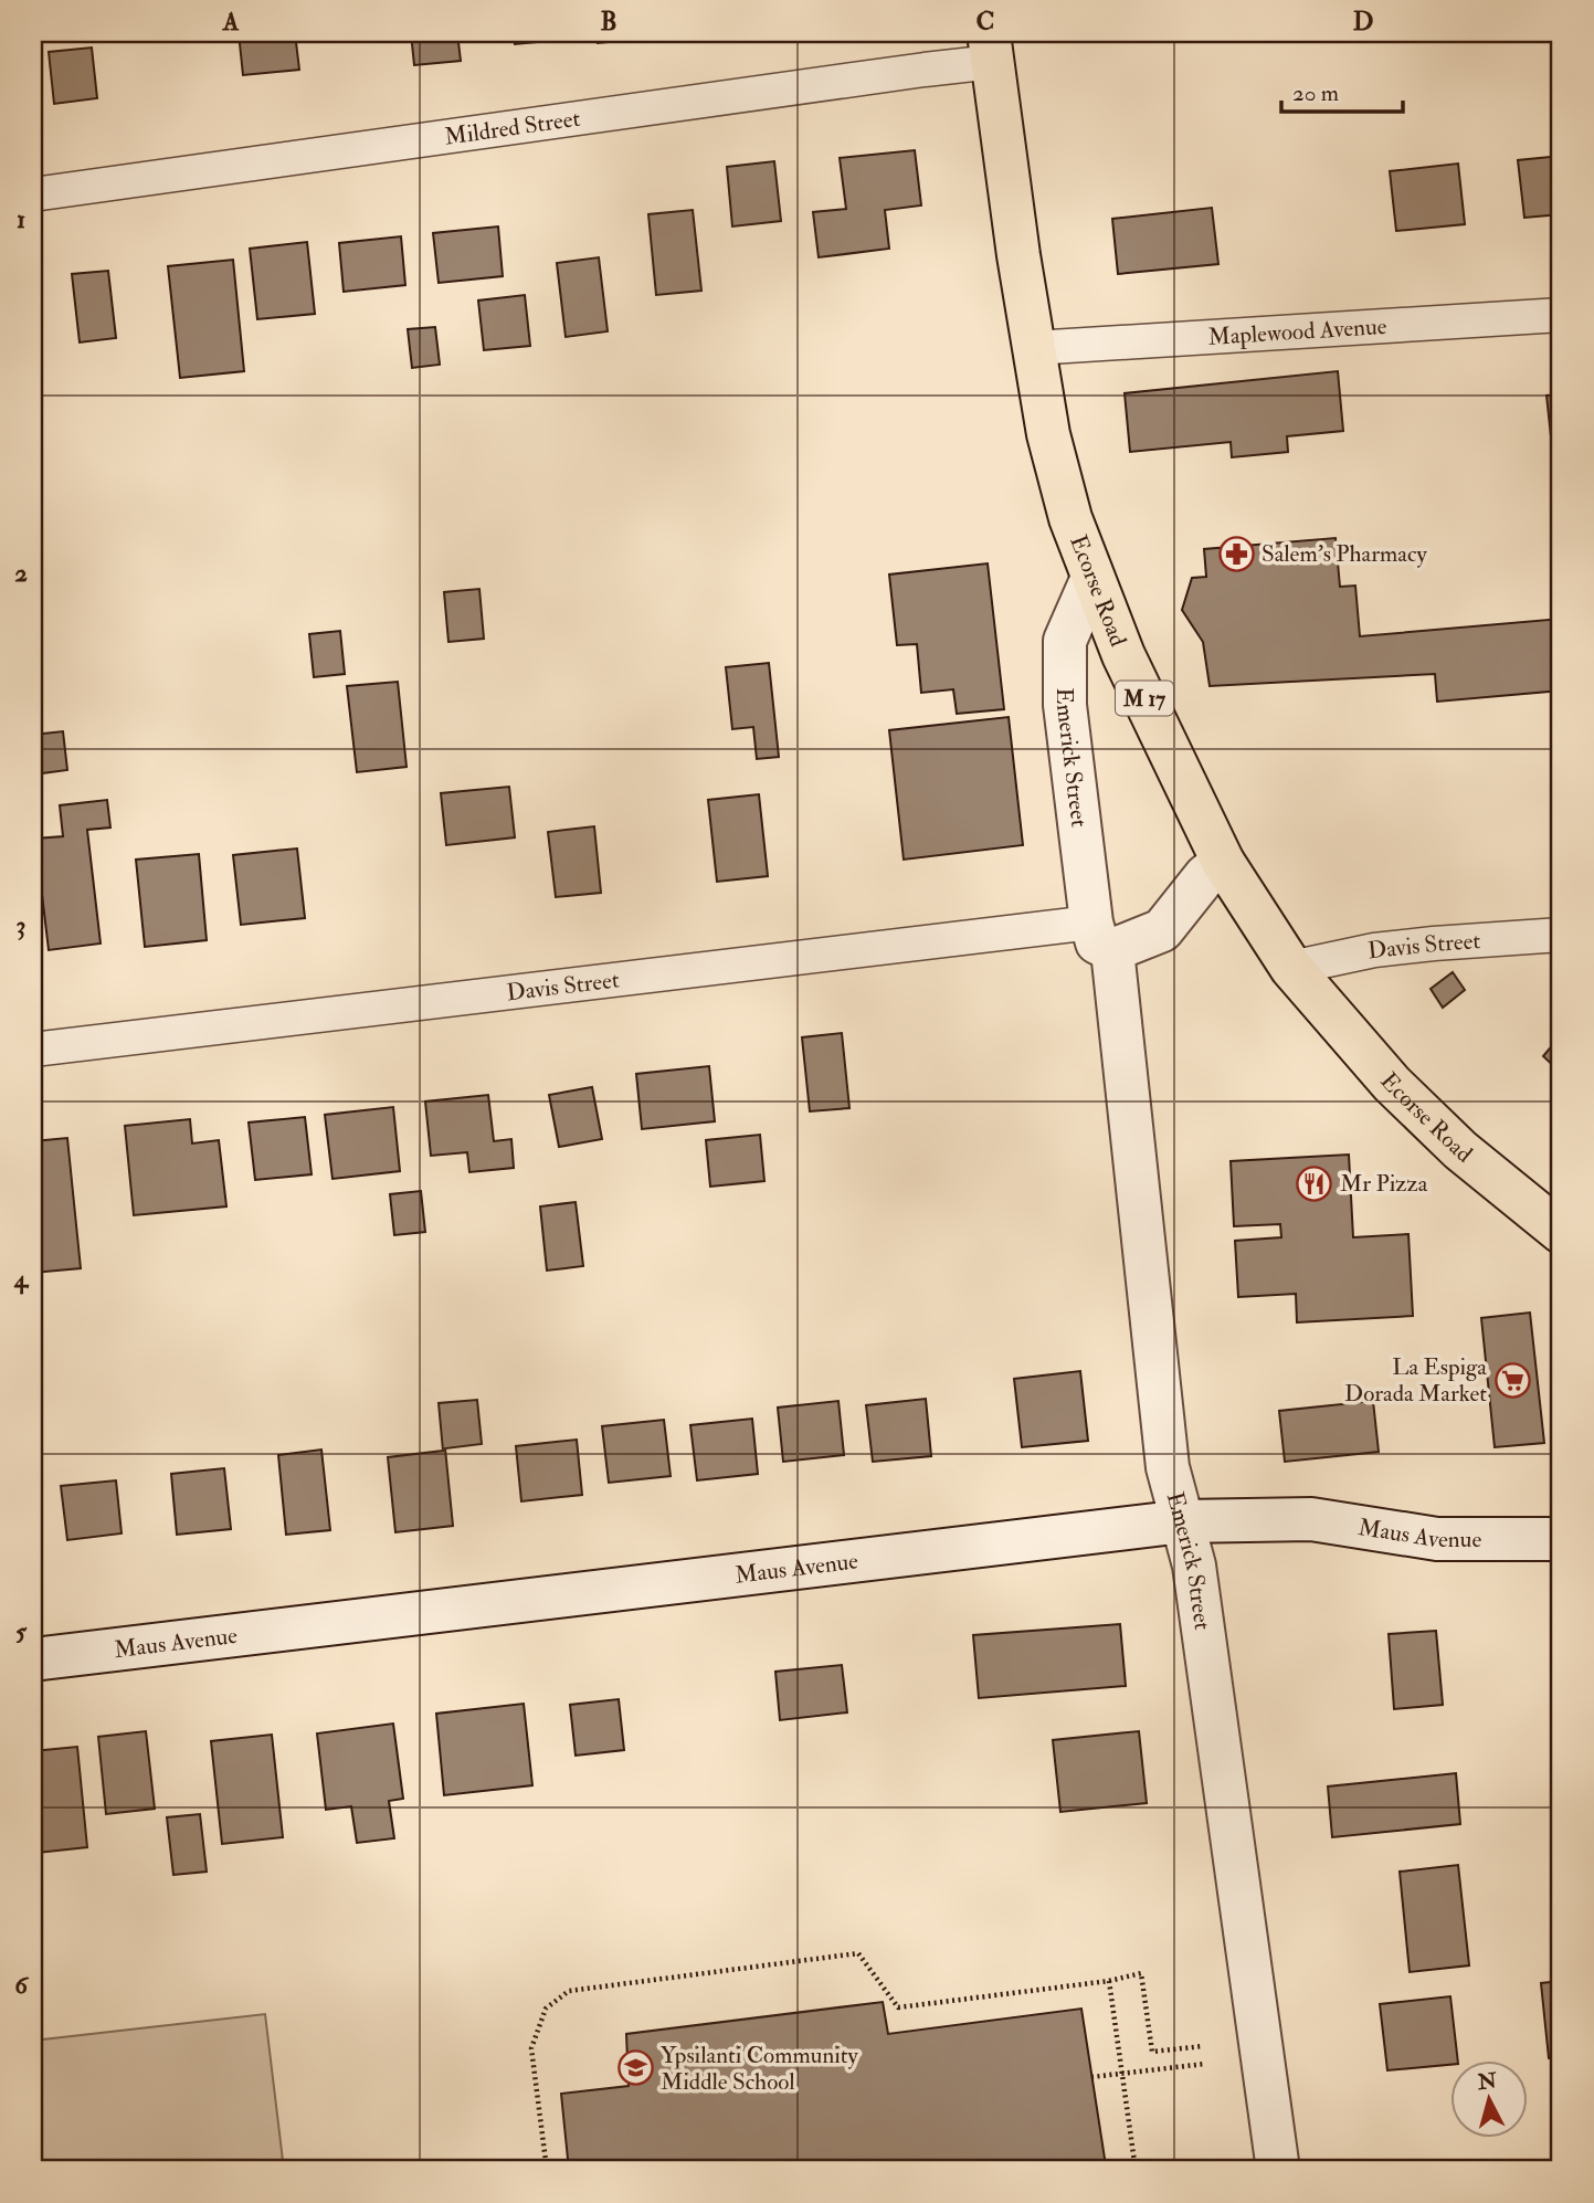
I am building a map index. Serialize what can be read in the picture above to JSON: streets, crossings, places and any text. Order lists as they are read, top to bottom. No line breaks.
{"streets":{"main road":["Ecorse Road","M 17"],"street":["Mildred Street","Maplewood Avenue","Emerick Street","Davis Street","Maus Avenue"]},"crossings":[["Mildred Street","Ecorse Road"],["Maplewood Avenue","Ecorse Road"],["Ecorse Road","Emerick Street"],["Ecorse Road","Davis Street"],["Emerick Street","Davis Street"],["Emerick Street","Maus Avenue"]],"places":{"pharmacy":["Salem’s Pharmacy"],"restaurant":["Mr Pizza"],"supermarket":["La Espiga Dorada Market"],"school or university":["Ypsilanti Community Middle School"]},"scale_bar":"20 m","north":"top","grid":{"columns":["A","B","C","D"],"rows":["1","2","3","4","5","6"]}}
